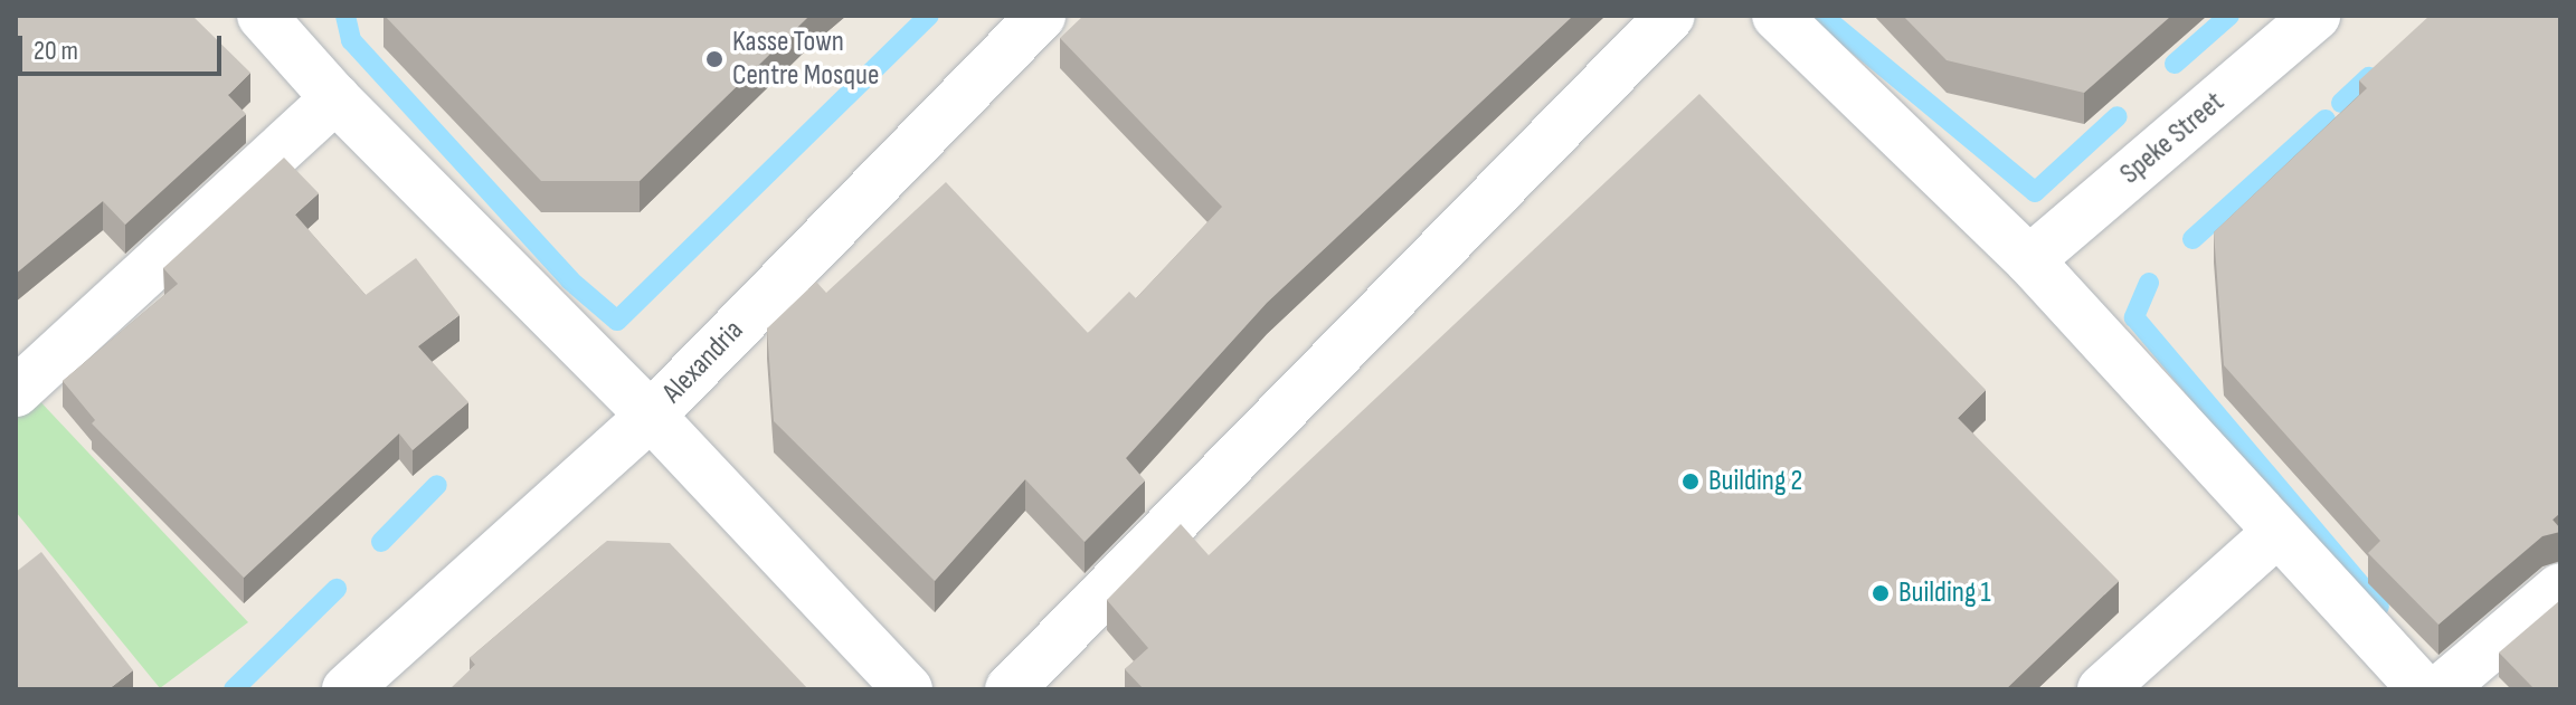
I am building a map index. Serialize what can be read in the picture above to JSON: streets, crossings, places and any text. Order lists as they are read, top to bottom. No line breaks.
{"streets":{"street":["Speke Street","Alexandria"]},"places":["Kasse Town Centre Mosque","Building 2","Building 1"],"scale_bar":"20 m"}
